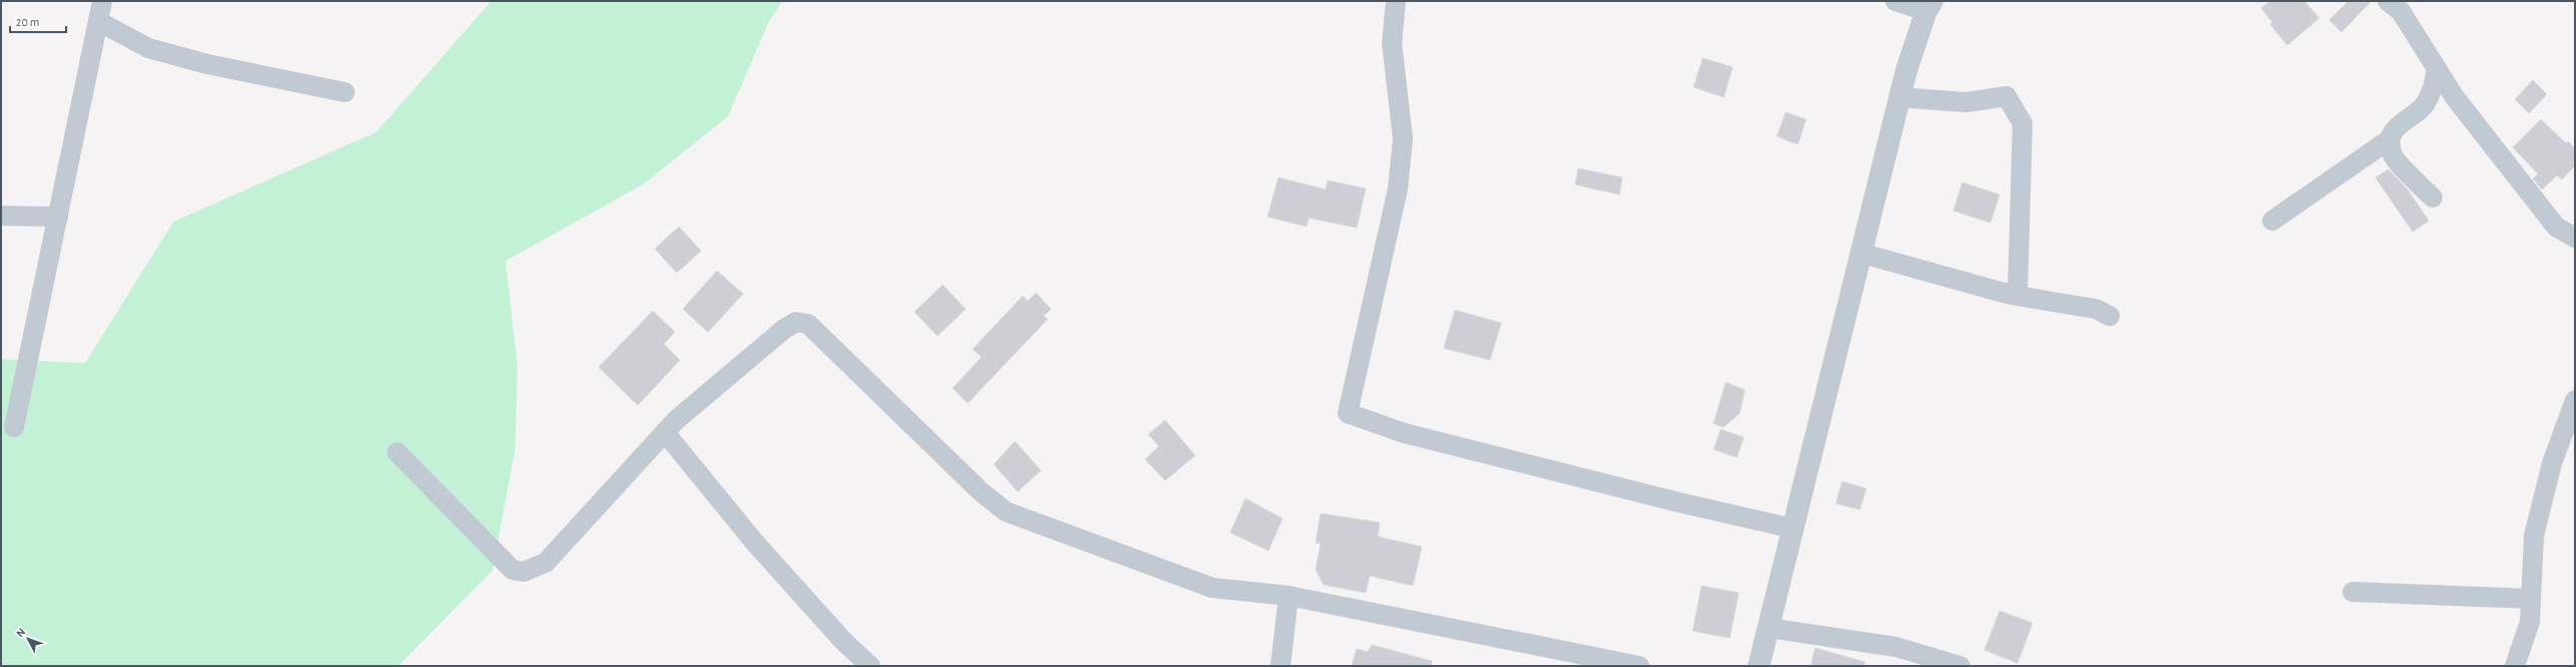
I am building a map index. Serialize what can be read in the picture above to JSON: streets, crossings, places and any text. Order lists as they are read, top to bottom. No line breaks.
{"scale_bar":"20 m","north":"top left"}
